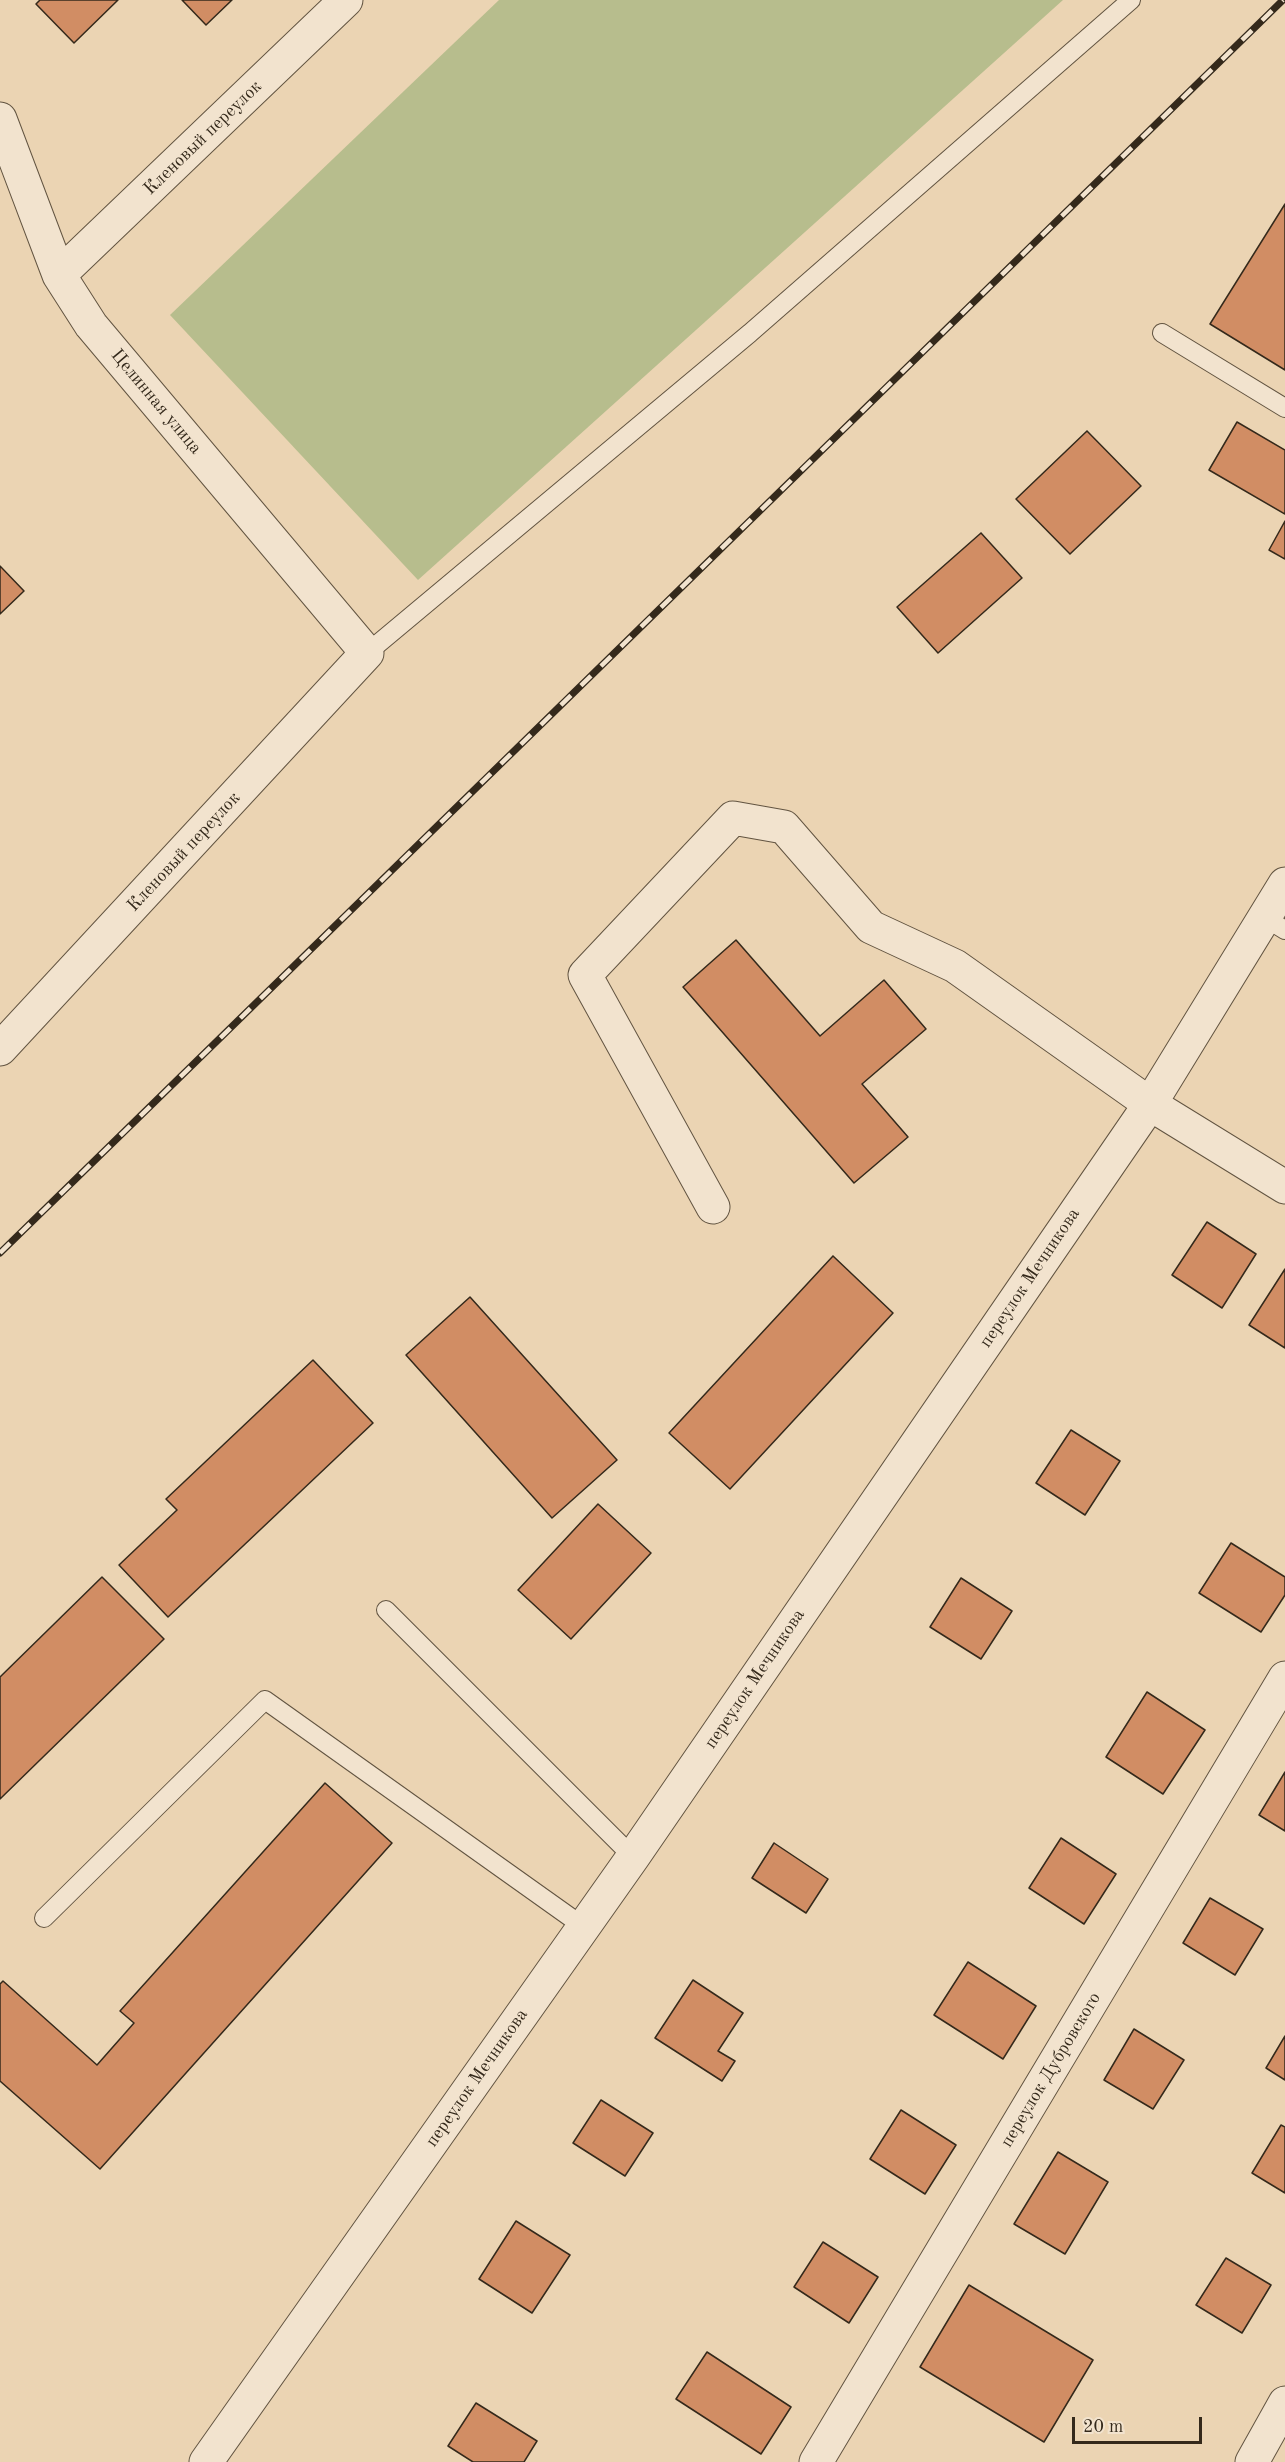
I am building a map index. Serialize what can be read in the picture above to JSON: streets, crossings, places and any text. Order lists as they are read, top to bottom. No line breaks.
{"streets":{"street":["Кленовый переулок","Целинная улица","переулок Мечникова","переулок Дубровского"]},"crossings":[["Кленовый переулок","Целинная улица"]],"scale_bar":"20 m"}
